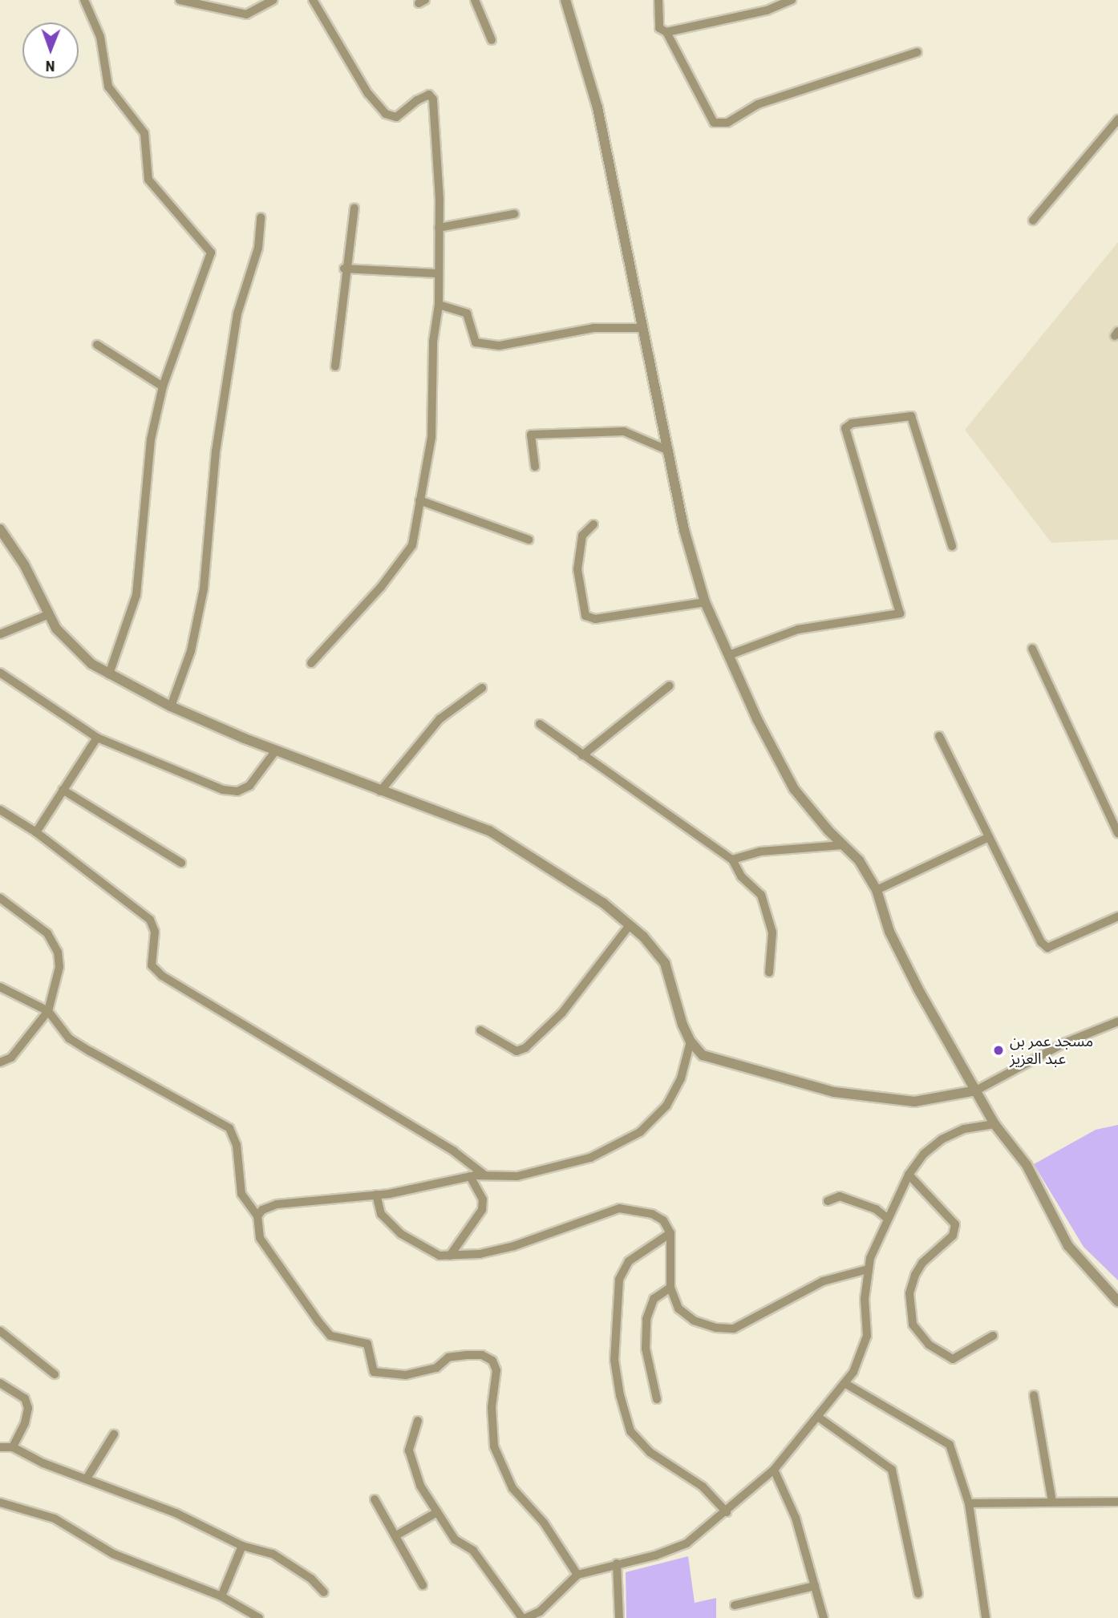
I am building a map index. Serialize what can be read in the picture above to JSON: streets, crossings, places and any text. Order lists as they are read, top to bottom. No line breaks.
{"places":["مسجد عمر بن عبد العزيز"],"north":"bottom"}
